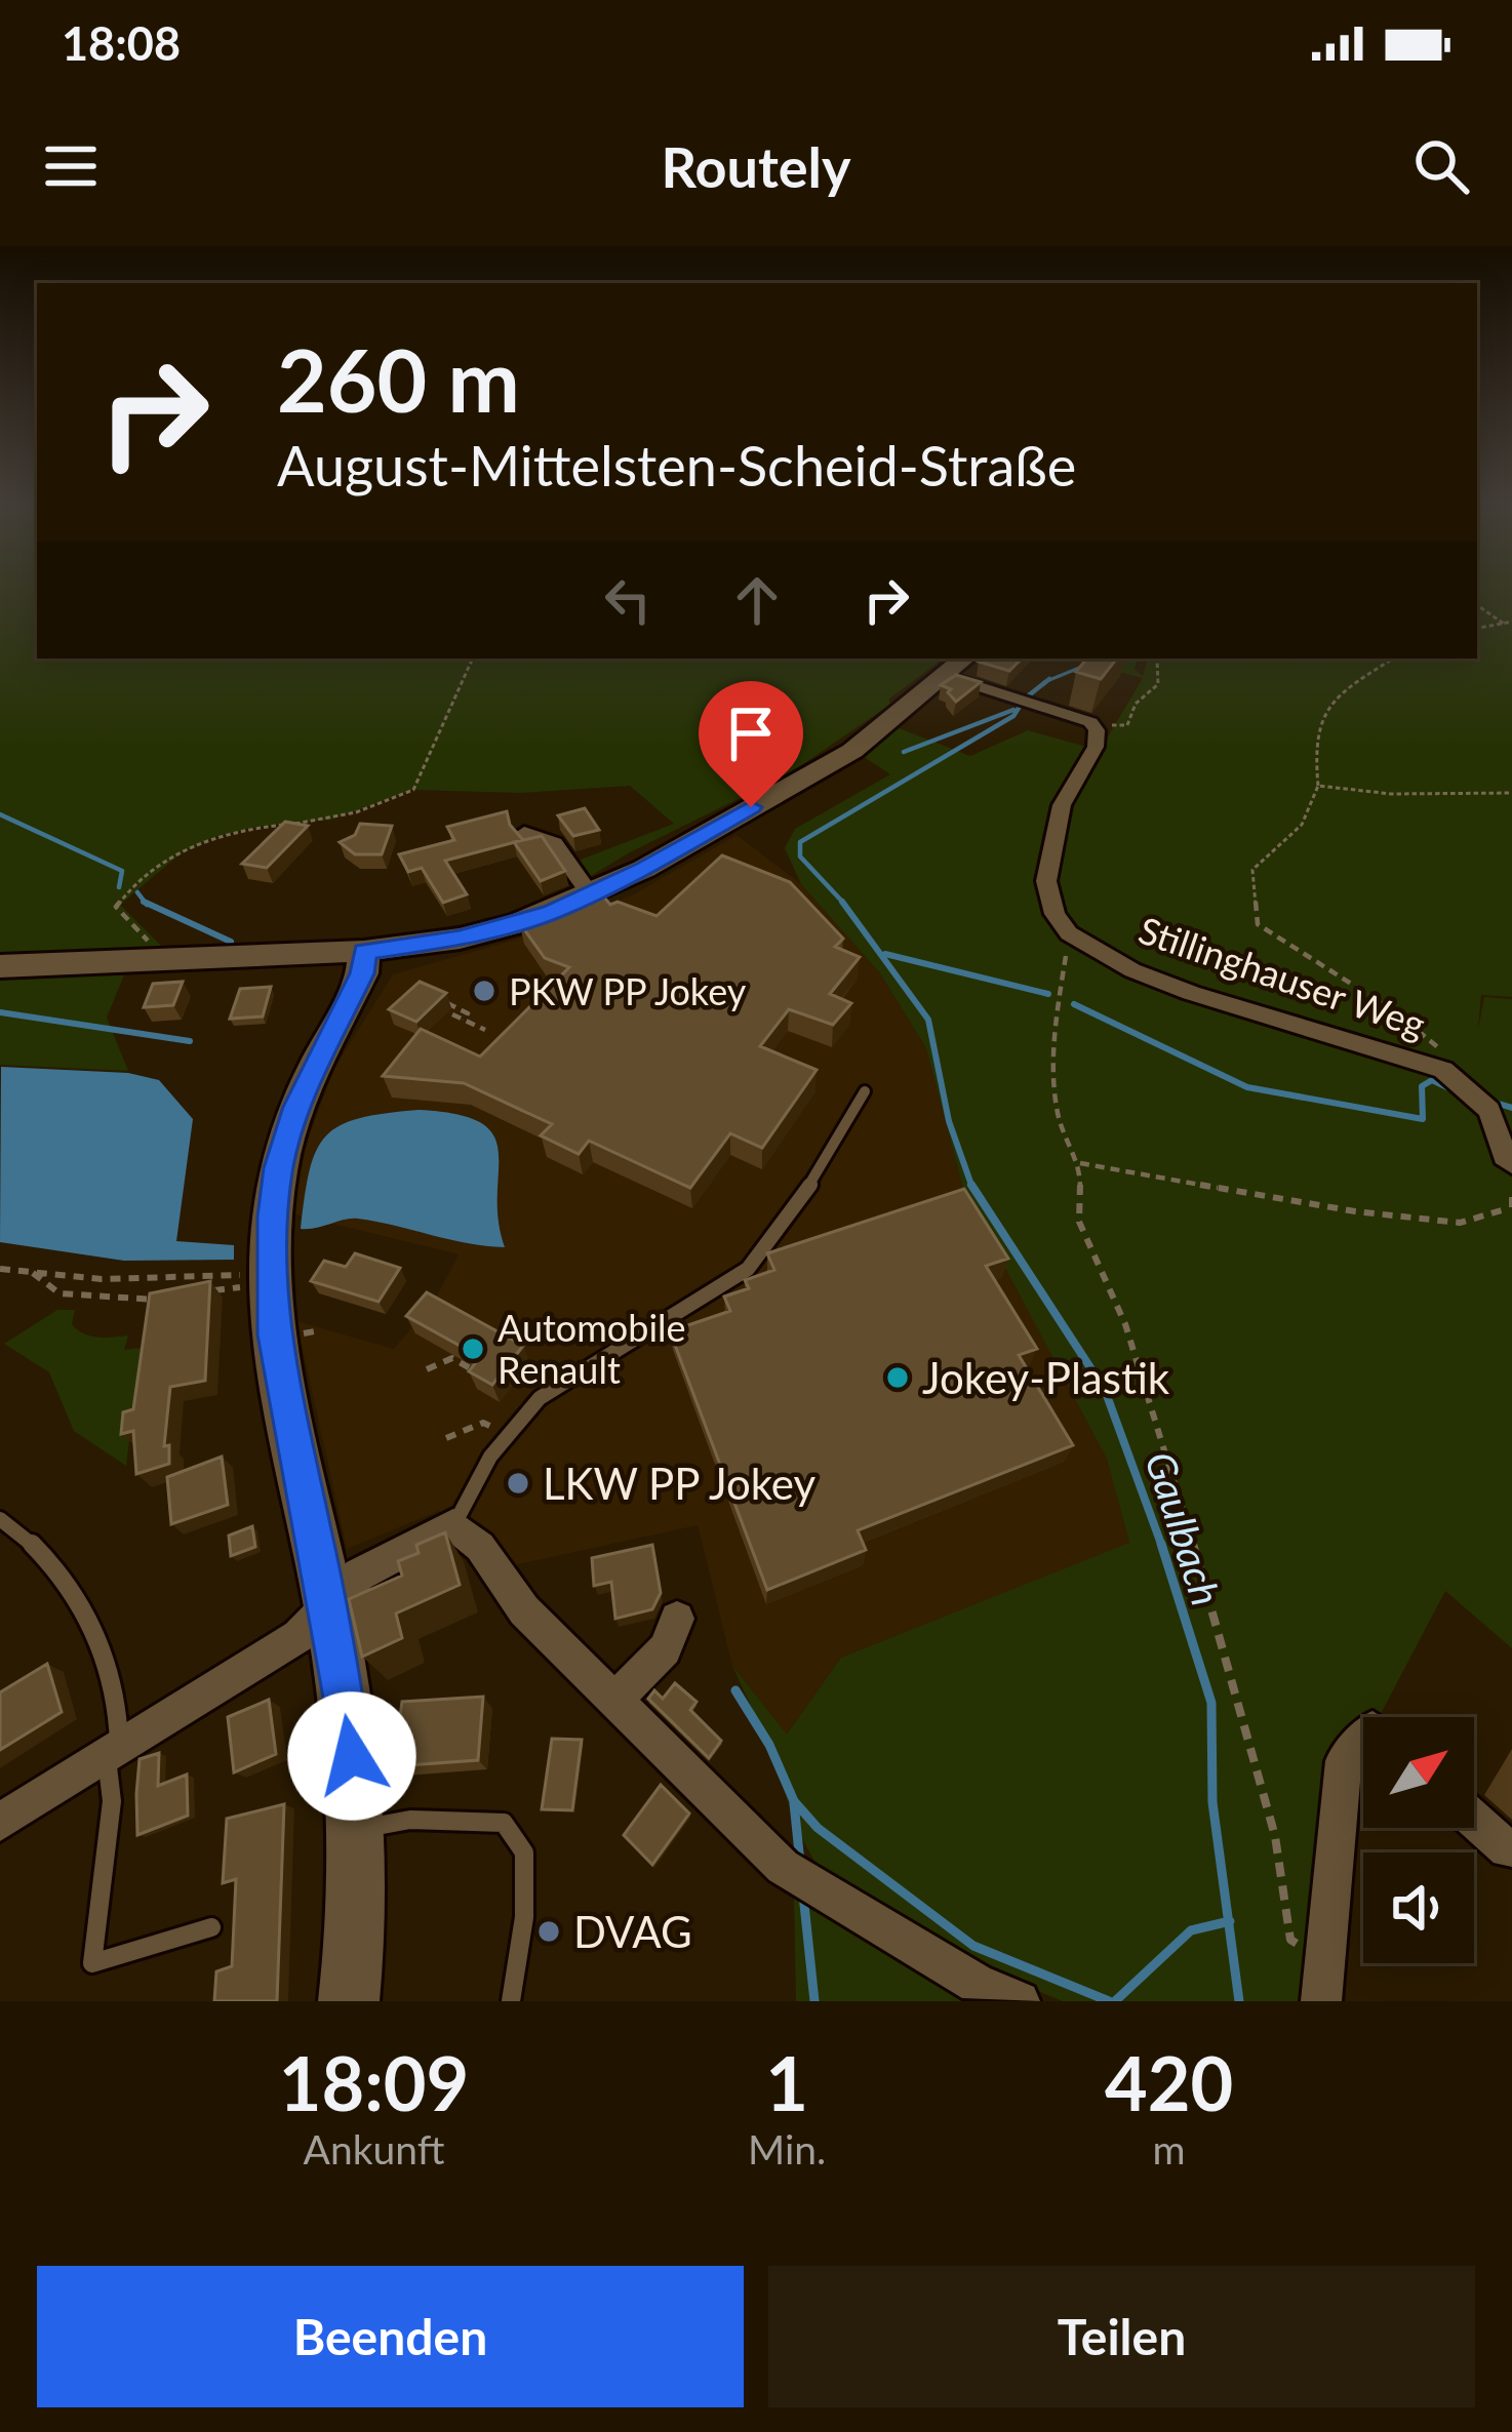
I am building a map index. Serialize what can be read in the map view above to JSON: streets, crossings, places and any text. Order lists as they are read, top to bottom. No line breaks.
{"streets":{"street":["Stillinghauser Weg"]},"water":["Gaulbach"],"places":["PKW PP Jokey","Automobile Renault","Jokey-Plastik","LKW PP Jokey","DVAG"],"north":"top right","page":{"status":"18:08","header":"Routely","turn":["260 m","August-Mittelsten-Scheid-Straße"],"eta":["18:09","Ankunft","1","Min.","420","m"],"buttons":["Beenden","Teilen"]}}
